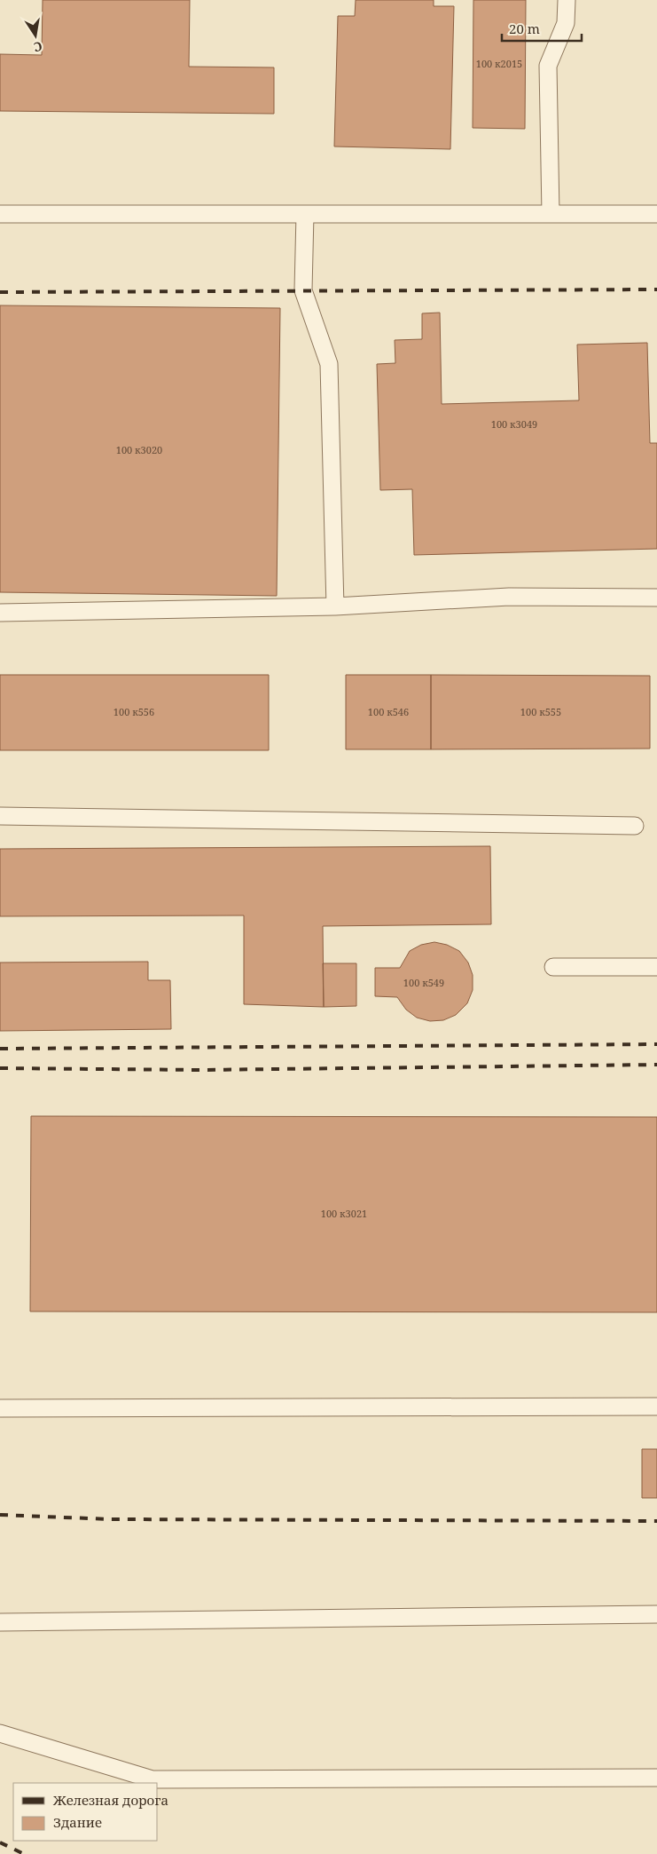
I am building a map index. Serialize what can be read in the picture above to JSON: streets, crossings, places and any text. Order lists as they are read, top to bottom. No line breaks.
{"house_numbers":["100 к2015","100 к3049","100 к3020","100 к556","100 к546","100 к555","100 к549","100 к3021"],"legend":["Железная дорога","Здание"],"scale_bar":"20 m","north":"bottom"}
